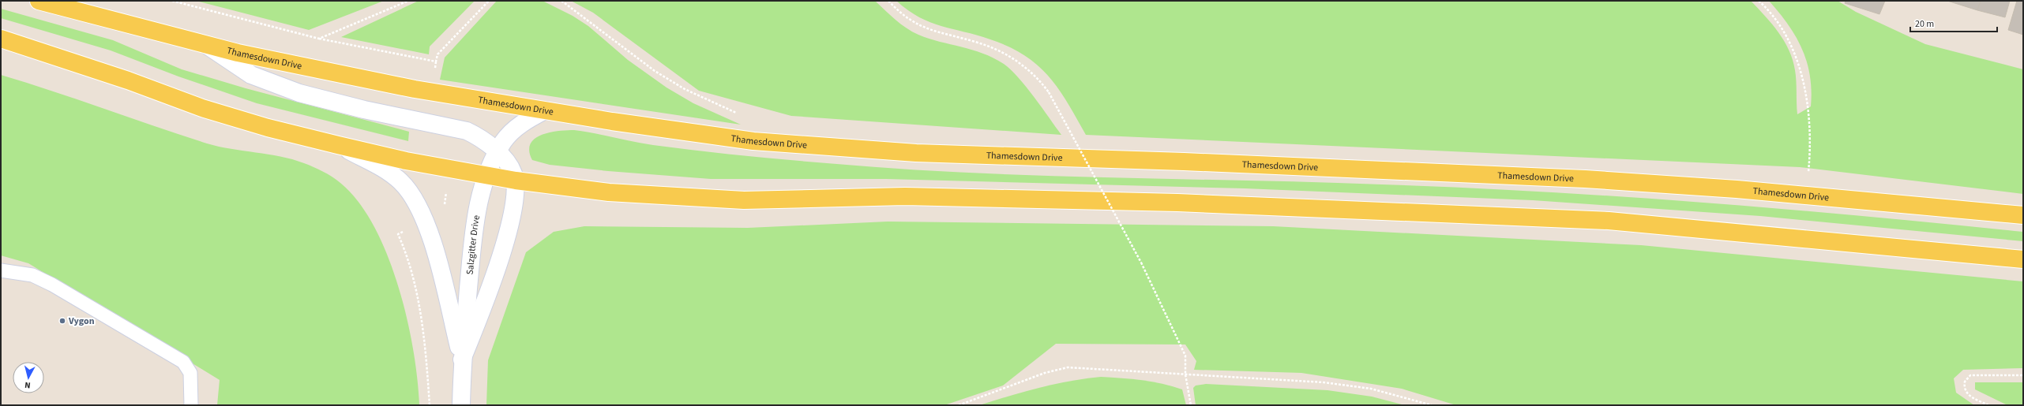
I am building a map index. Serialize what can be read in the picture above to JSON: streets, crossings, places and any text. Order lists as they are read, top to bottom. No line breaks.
{"streets":{"main road":["Thamesdown Drive"],"street":["Salzgitter Drive"]},"crossings":[["Thamesdown Drive","Salzgitter Drive"]],"places":["Vygon"],"scale_bar":"20 m","north":"bottom"}
